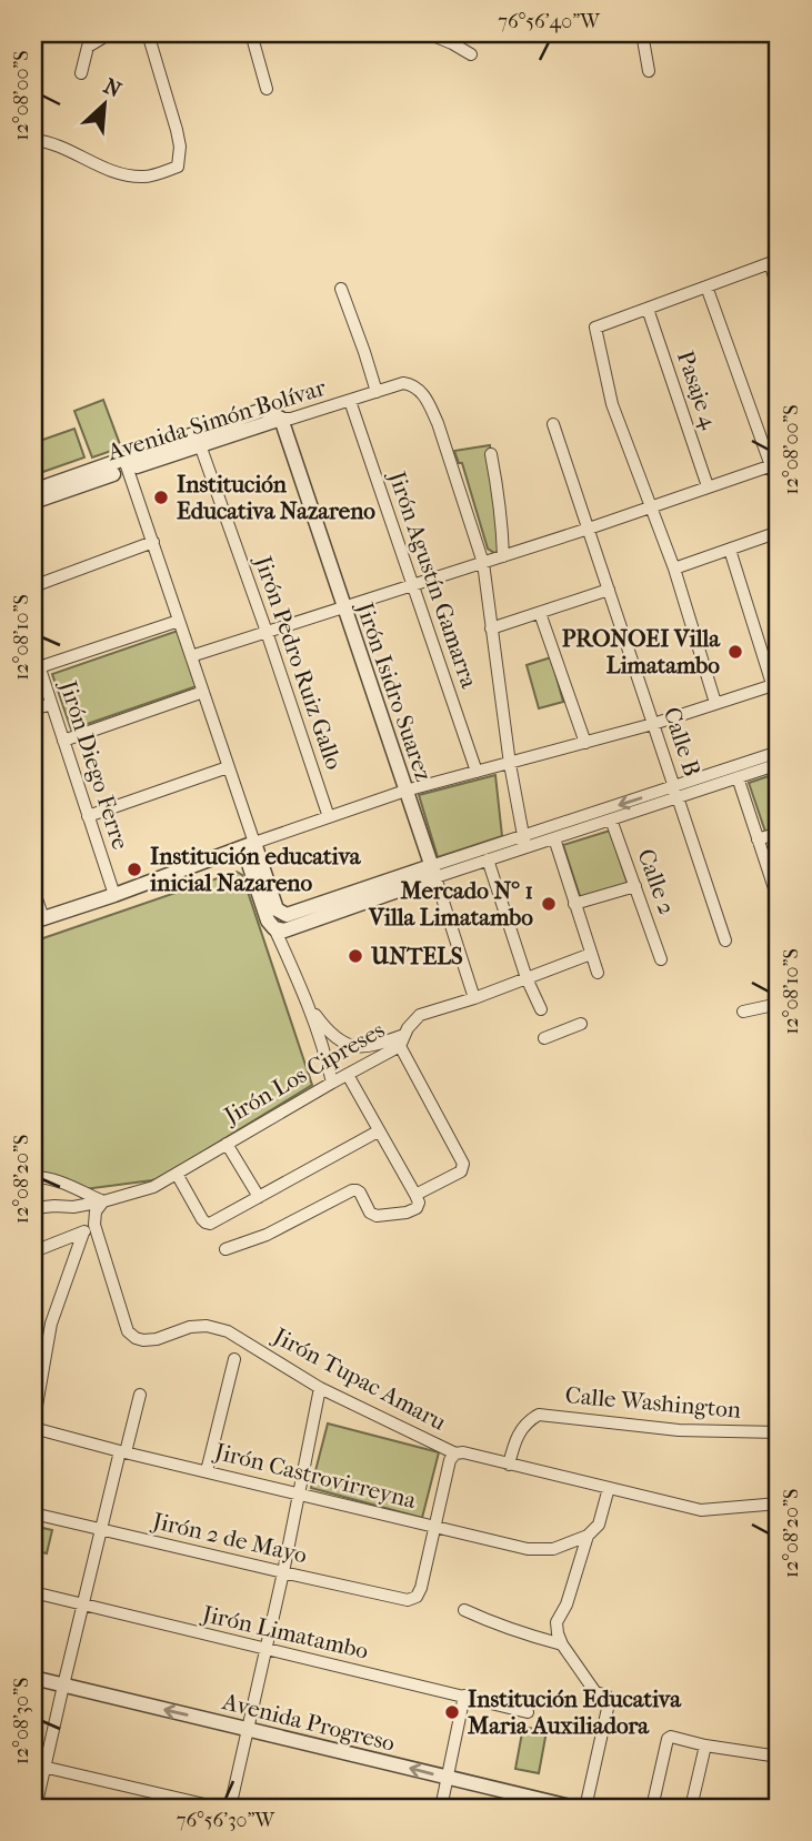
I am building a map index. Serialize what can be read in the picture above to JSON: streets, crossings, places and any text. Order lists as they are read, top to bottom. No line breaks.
{"streets":{"street":["Pasaje 4","Avenida Simón Bolívar","Jirón Agustín Gamarra","Jirón Pedro Ruiz Gallo","Jirón Isidro Suarez","Calle B","Jirón Diego Ferre","Calle 2","Jirón Los Cipreses","Jirón Tupac Amaru","Calle Washington","Jirón Castrovirreyna","Jirón 2 de Mayo","Jirón Limatambo","Avenida Progreso"]},"crossings":[["Avenida Simón Bolívar","Jirón Agustín Gamarra"],["Avenida Simón Bolívar","Jirón Pedro Ruiz Gallo"],["Avenida Simón Bolívar","Jirón Isidro Suarez"],["Jirón Isidro Suarez","Jirón Los Cipreses"],["Jirón Tupac Amaru","Calle Washington"],["Jirón Castrovirreyna","Jirón 2 de Mayo"]],"places":["Institución Educativa Nazareno","PRONOEI Villa Limatambo","Institución educativa inicial Nazareno","Mercado N° 1 Villa Limatambo","UNTELS","Institución Educativa Maria Auxiliadora"],"north":"top right","coordinates":["76°56'40\"W","12°08'00\"S","12°08'10\"S","12°08'20\"S","12°08'30\"S","76°56'30\"W"]}
